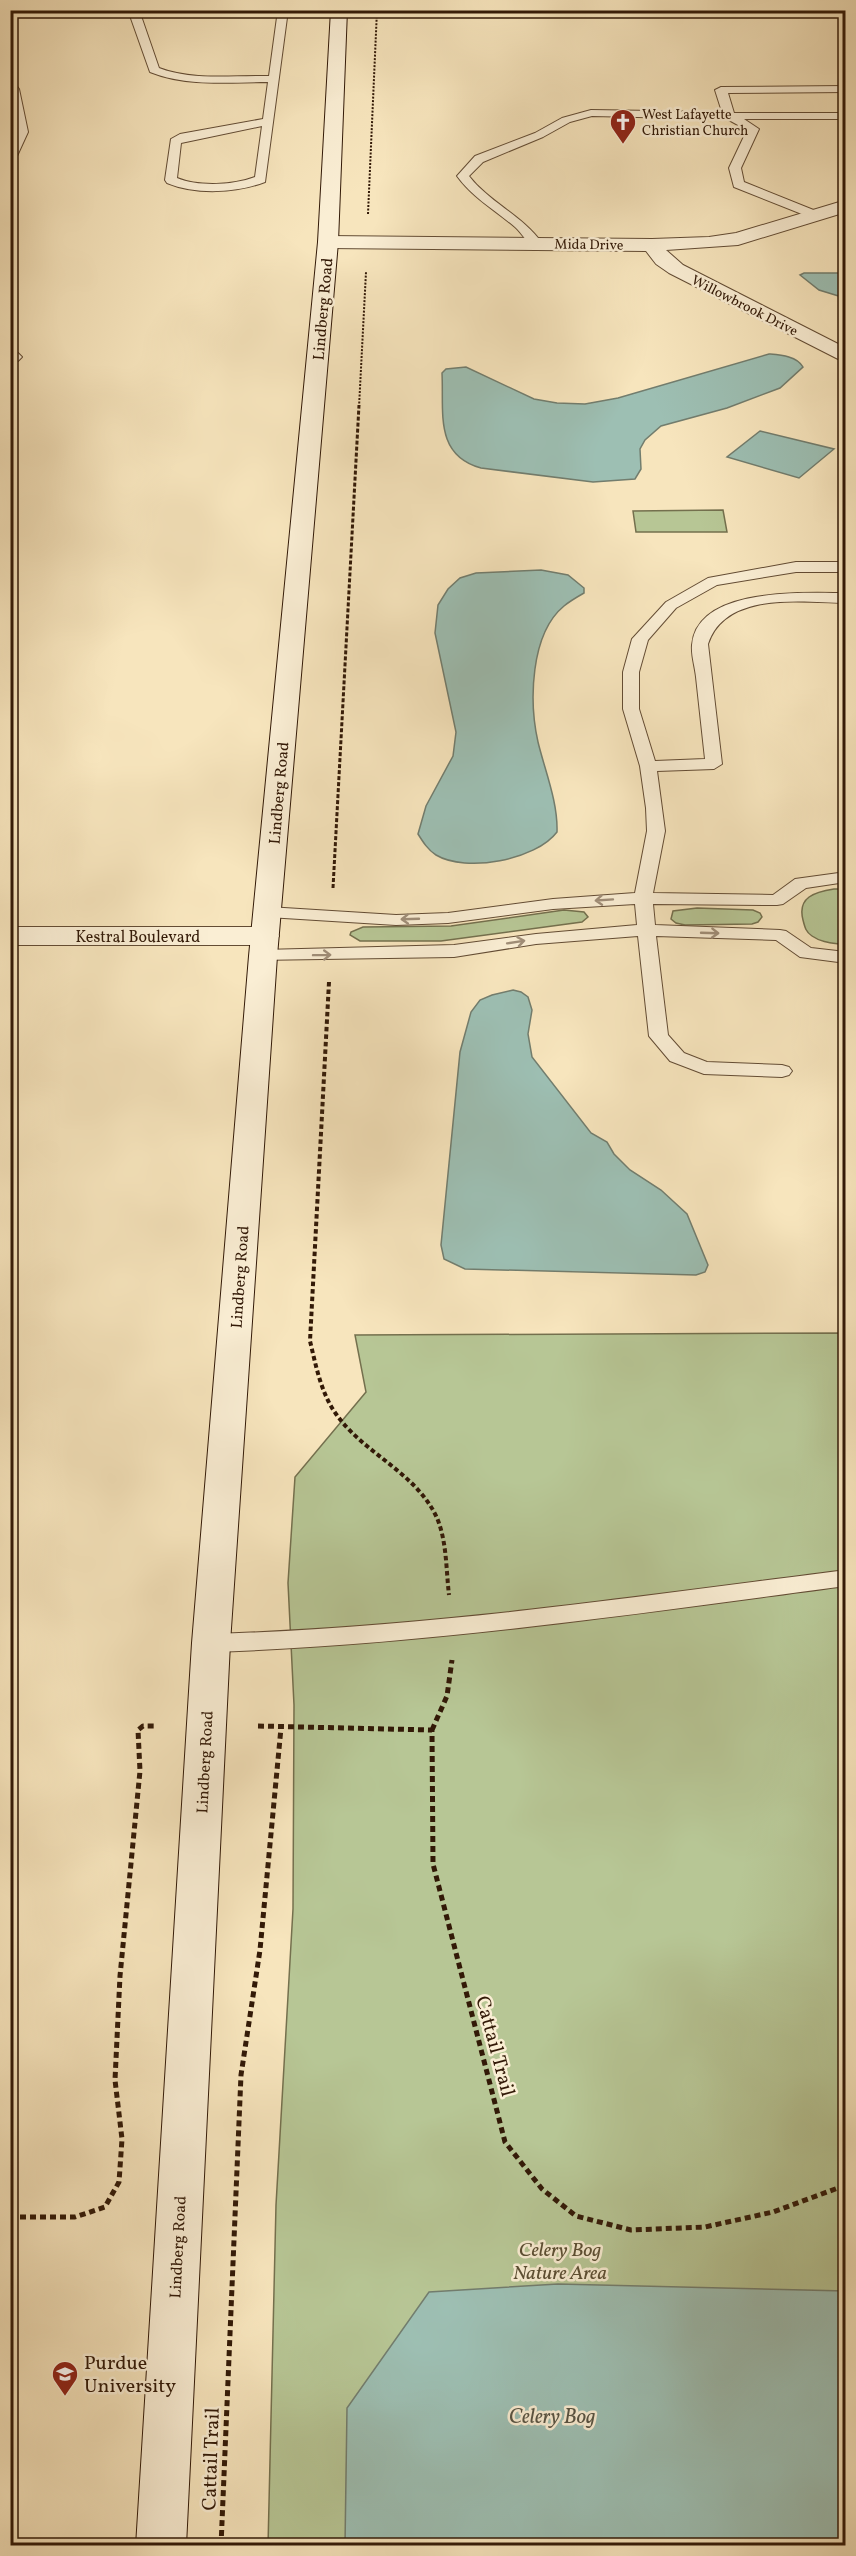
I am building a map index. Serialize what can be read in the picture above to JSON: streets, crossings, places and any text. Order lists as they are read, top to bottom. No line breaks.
{"streets":{"main road":["Mida Drive","Willowbrook Drive","Lindberg Road","Kestral Boulevard"],"path":["Cattail Trail"]},"crossings":[["Mida Drive","Willowbrook Drive"],["Mida Drive","Lindberg Road"],["Lindberg Road","Kestral Boulevard"]],"water":["Celery Bog"],"parks":["Celery Bog Nature Area"],"places":{"church":["West Lafayette Christian Church"],"school or university":["Purdue University"]}}
